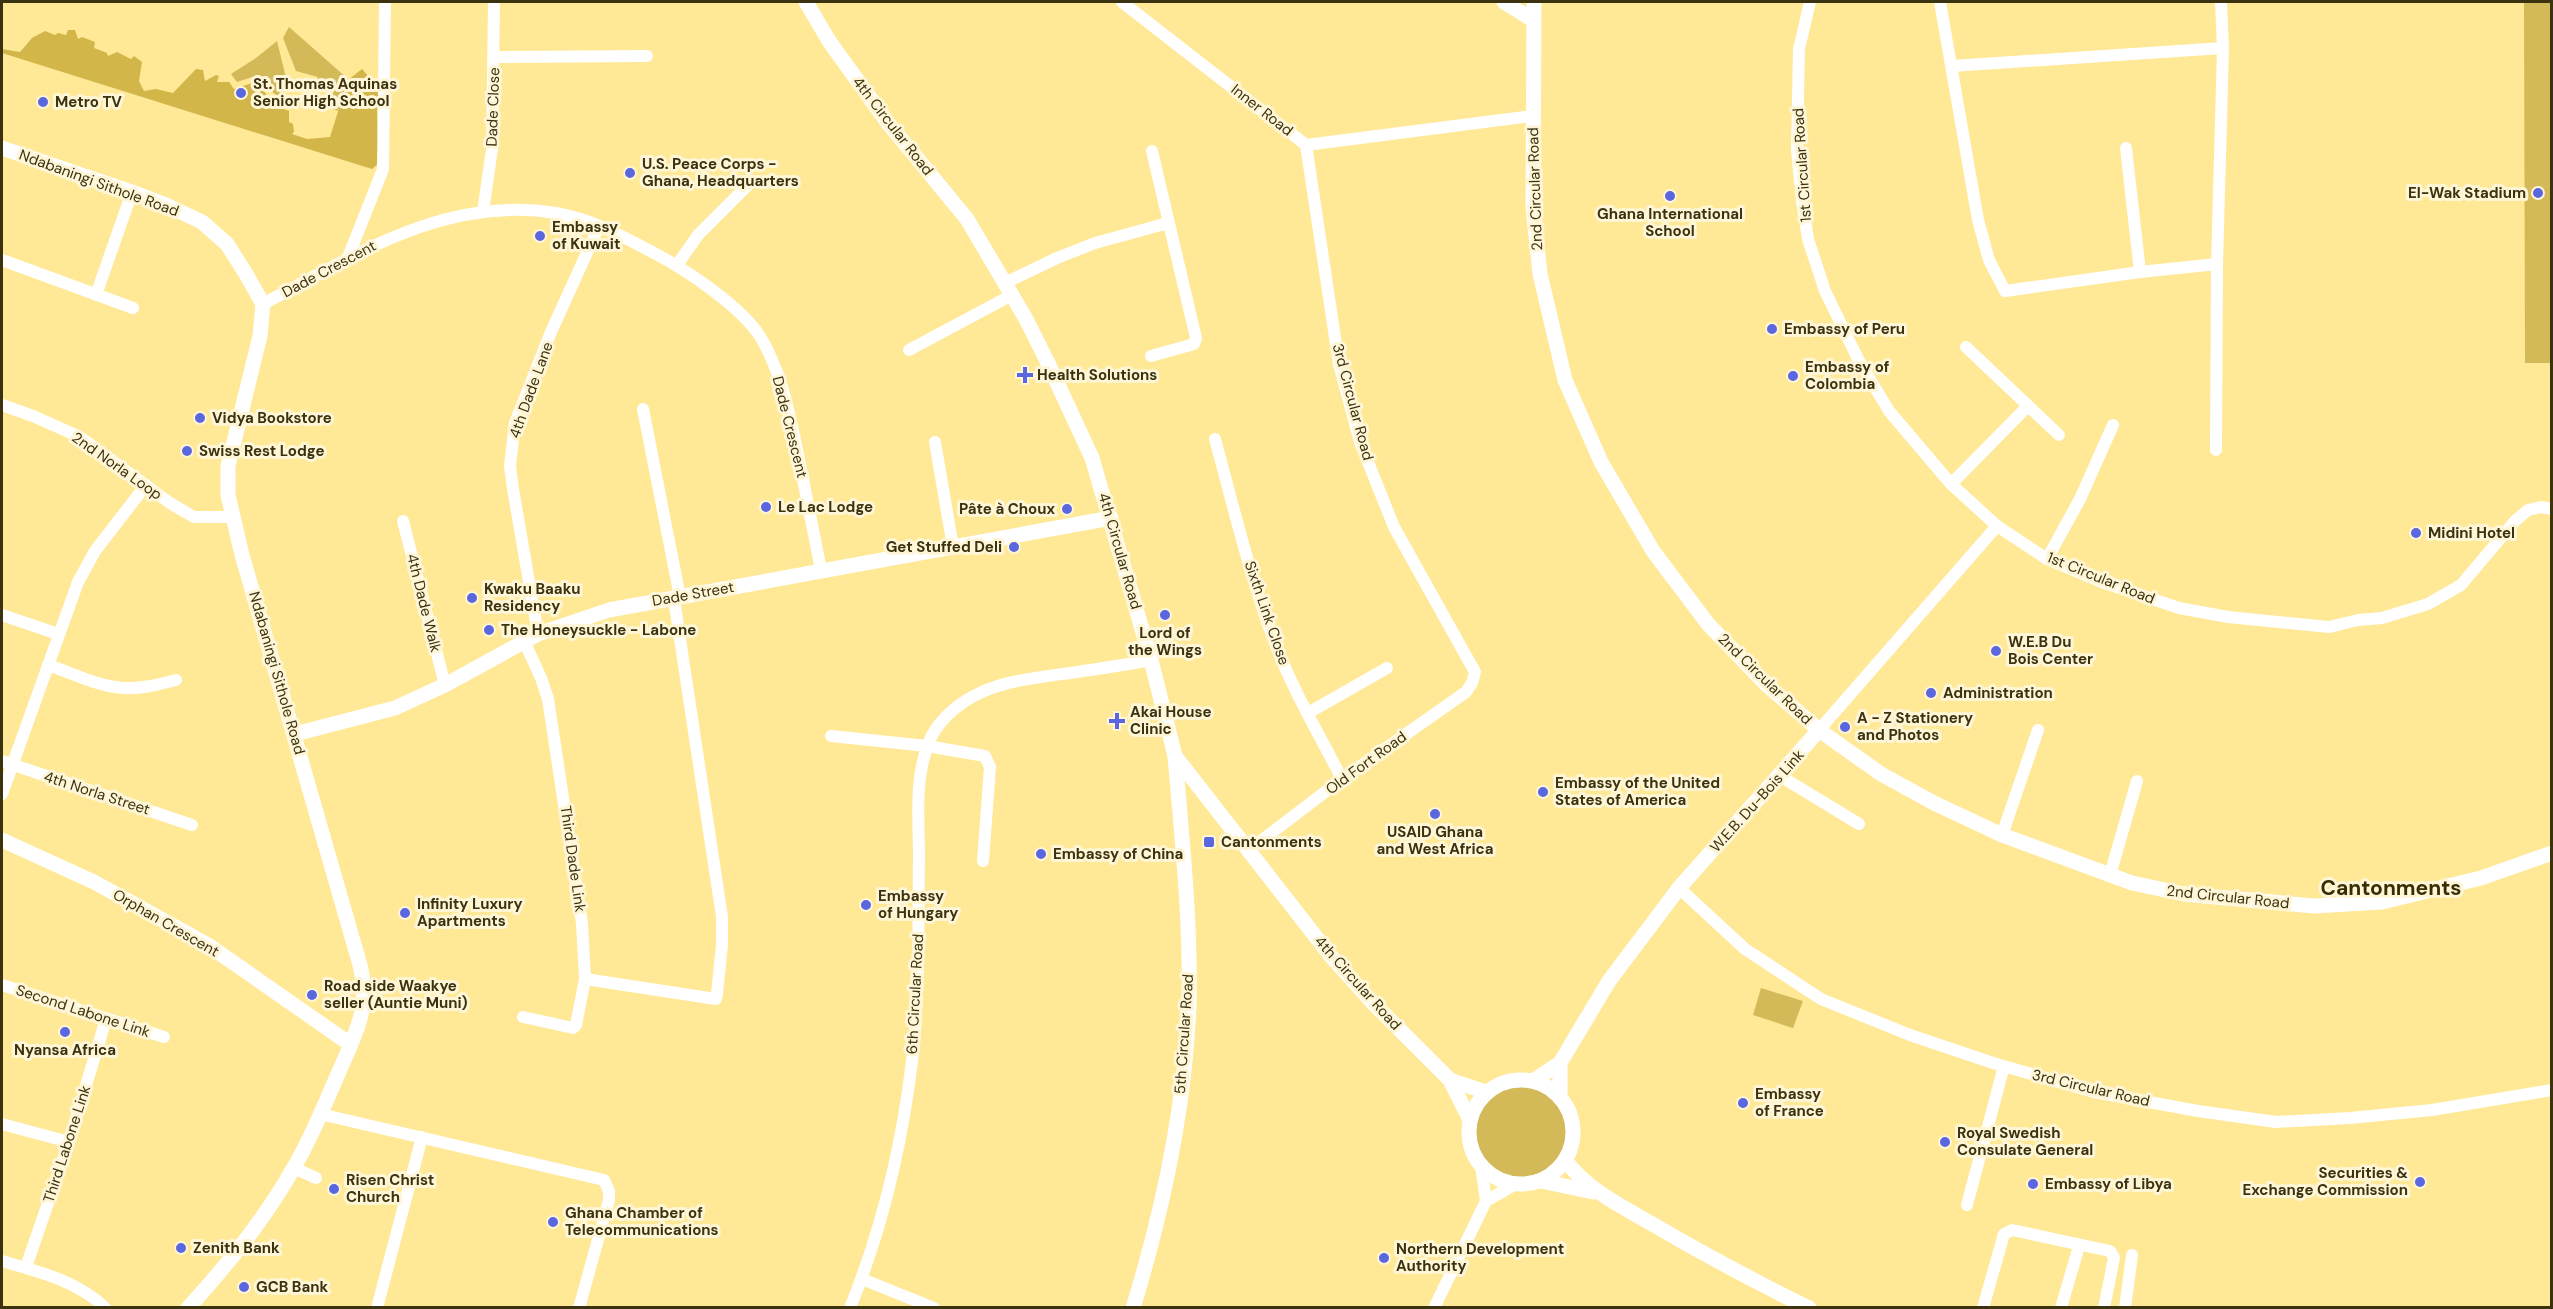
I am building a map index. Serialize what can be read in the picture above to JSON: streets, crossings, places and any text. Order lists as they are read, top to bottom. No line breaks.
{"streets":{"street":["Dade Close","Inner Road","4th Circular Road","1st Circular Road","Ndabaningi Sithole Road","2nd Circular Road","Dade Crescent","4th Dade Lane","3rd Circular Road","2nd Norla Loop","Dade Street","4th Dade Walk","Sixth Link Close","Old Fort Road","4th Norla Street","W.E.B. Du-Bois Link","Third Dade Link","Orphan Crescent","6th Circular Road","Second Labone Link","5th Circular Road","Third Labone Link"]},"crossings":[["Dade Close","Dade Crescent"],["Inner Road","2nd Circular Road"],["Inner Road","3rd Circular Road"],["4th Circular Road","Dade Street"],["4th Circular Road","Old Fort Road"],["4th Circular Road","W.E.B. Du-Bois Link"],["4th Circular Road","6th Circular Road"],["4th Circular Road","5th Circular Road"],["1st Circular Road","W.E.B. Du-Bois Link"],["Ndabaningi Sithole Road","Dade Crescent"],["Ndabaningi Sithole Road","2nd Norla Loop"],["Ndabaningi Sithole Road","Dade Street"],["Ndabaningi Sithole Road","Orphan Crescent"],["2nd Circular Road","W.E.B. Du-Bois Link"],["Dade Crescent","4th Dade Lane"],["Dade Crescent","Dade Street"],["4th Dade Lane","Dade Street"],["4th Dade Lane","Third Dade Link"],["3rd Circular Road","Old Fort Road"],["3rd Circular Road","W.E.B. Du-Bois Link"],["Dade Street","4th Dade Walk"],["Dade Street","Third Dade Link"],["Sixth Link Close","Old Fort Road"],["Second Labone Link","Third Labone Link"]],"districts":["Cantonments"],"places":{"other":["St. Thomas Aquinas Senior High School","Metro TV","U.S. Peace Corps - Ghana, Headquarters","El-Wak Stadium","Ghana International School","Embassy of Kuwait","Embassy of Peru","Embassy of Colombia","Vidya Bookstore","Swiss Rest Lodge","Le Lac Lodge","Pâte à Choux","Midini Hotel","Get Stuffed Deli","Kwaku Baaku Residency","Lord of the Wings","The Honeysuckle - Labone","W.E.B Du Bois Center","Administration","A - Z Stationery and Photos","Embassy of the United States of America","USAID Ghana and West Africa","Embassy of China","Embassy of Hungary","Infinity Luxury Apartments","Road side Waakye seller (Auntie Muni)","Nyansa Africa","Embassy of France","Royal Swedish Consulate General","Securities & Exchange Commission","Embassy of Libya","Risen Christ Church","Ghana Chamber of Telecommunications","Zenith Bank","Northern Development Authority","GCB Bank"],"health":["Health Solutions","Akai House Clinic"],"transit":["Cantonments"]}}
